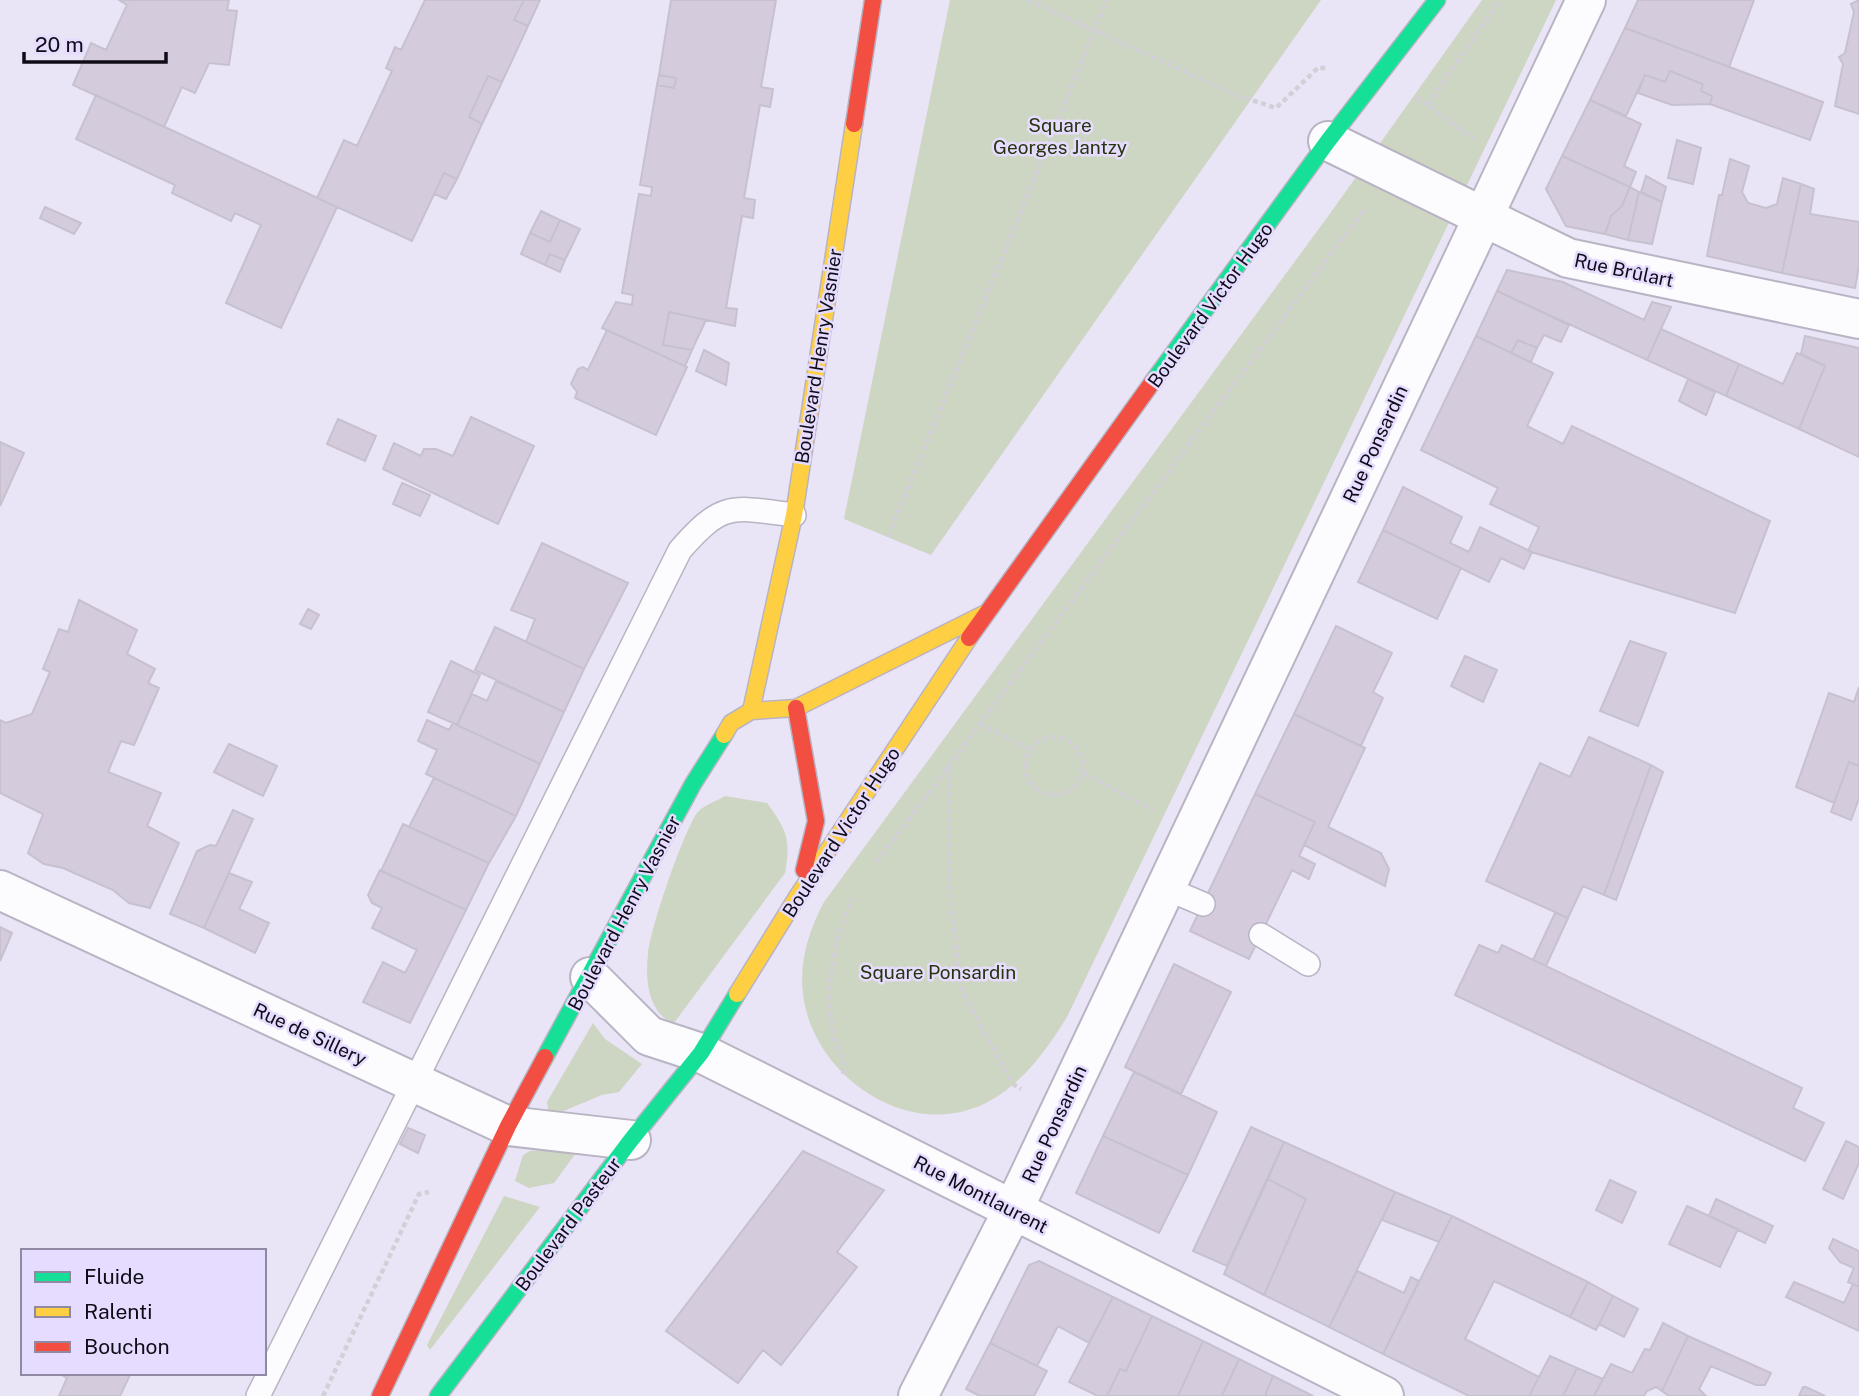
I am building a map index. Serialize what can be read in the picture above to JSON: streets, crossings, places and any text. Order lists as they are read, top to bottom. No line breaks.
{"streets":{"main road":["Boulevard Victor Hugo","Boulevard Henry Vasnier","Boulevard Pasteur"],"street":["Rue Brûlart","Rue Ponsardin","Rue de Sillery","Rue Montlaurent"]},"crossings":[["Rue Brûlart","Boulevard Victor Hugo"],["Rue Brûlart","Rue Ponsardin"],["Boulevard Victor Hugo","Rue Montlaurent"],["Boulevard Victor Hugo","Boulevard Pasteur"],["Boulevard Henry Vasnier","Rue de Sillery"],["Boulevard Henry Vasnier","Rue Montlaurent"],["Rue Ponsardin","Rue Montlaurent"],["Rue de Sillery","Boulevard Pasteur"],["Rue Montlaurent","Boulevard Pasteur"]],"parks":["Square Georges Jantzy","Square Ponsardin"],"legend":["Fluide","Ralenti","Bouchon"],"scale_bar":"20 m"}
